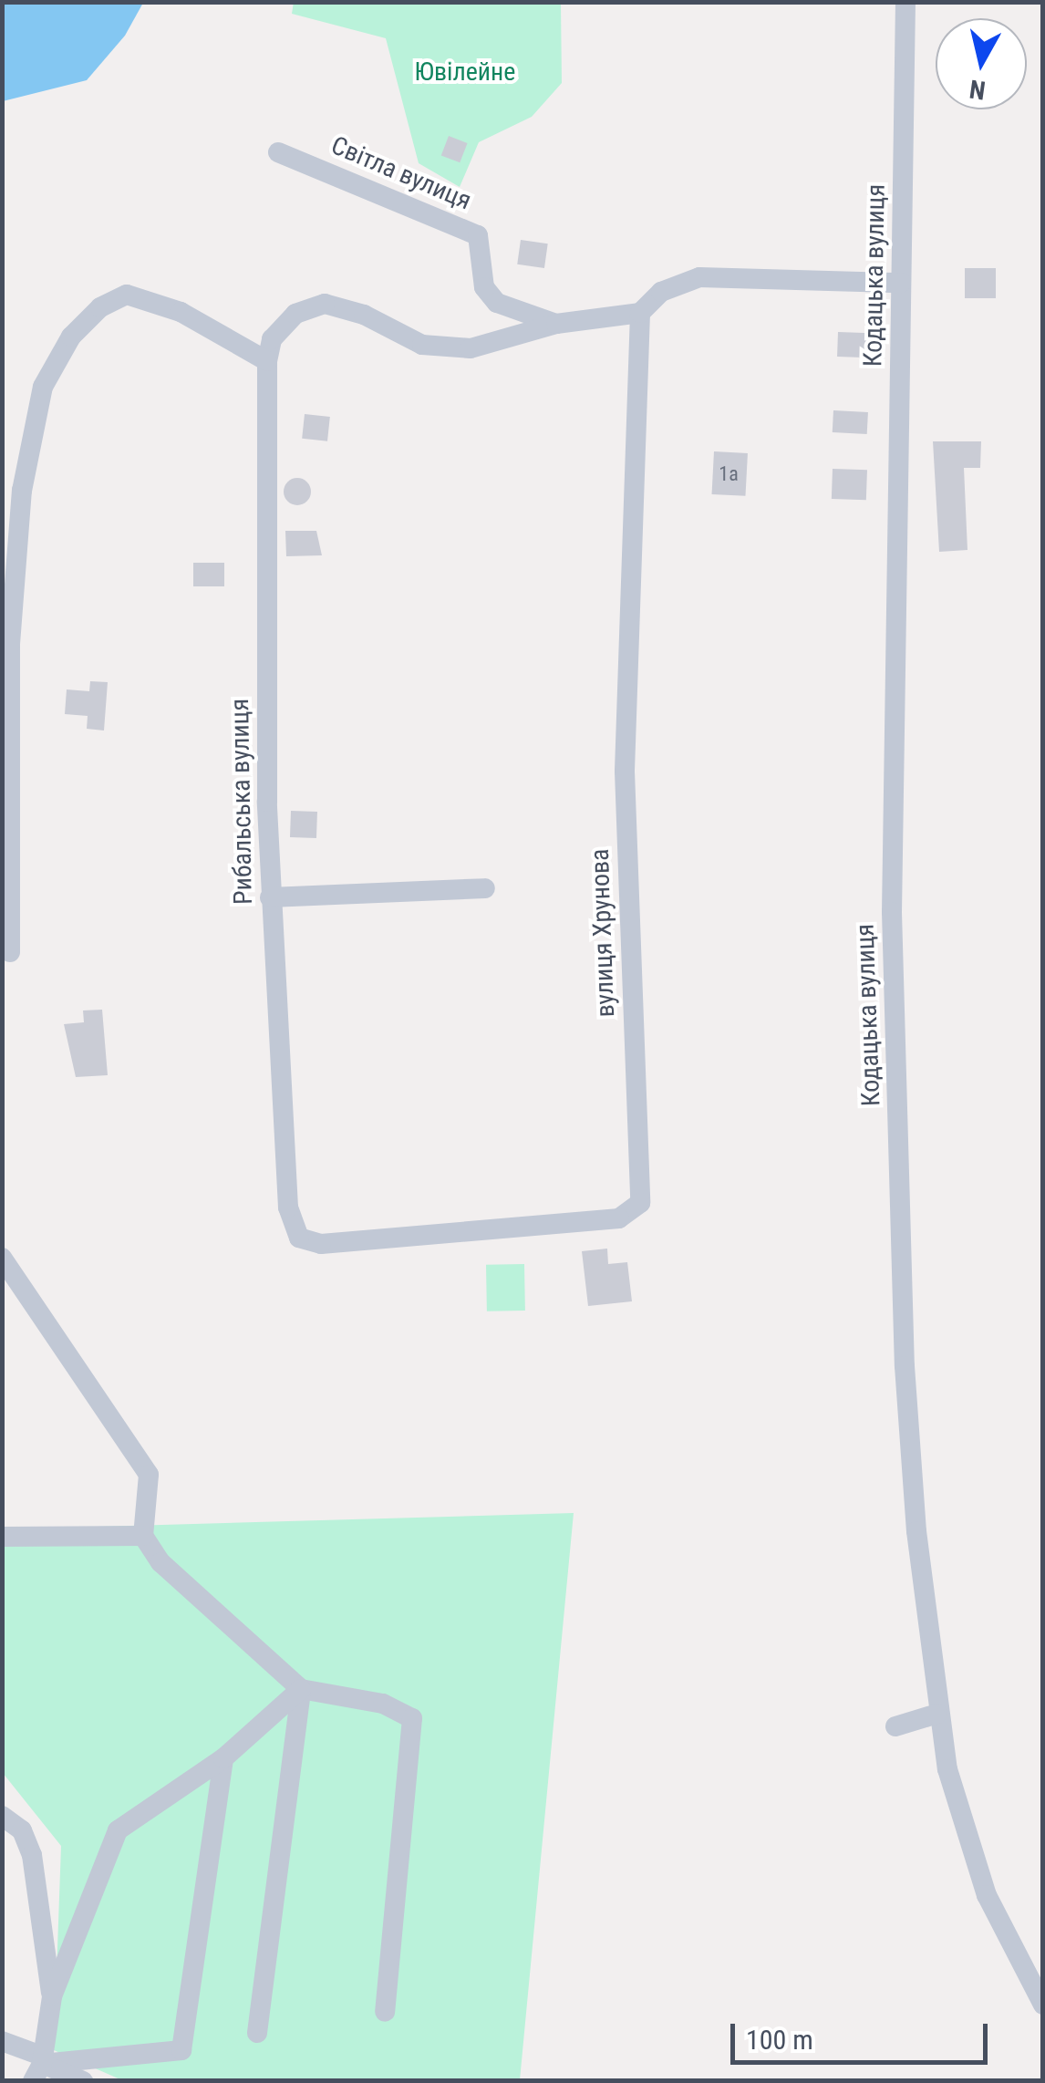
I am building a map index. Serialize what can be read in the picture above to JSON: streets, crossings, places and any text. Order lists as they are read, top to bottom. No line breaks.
{"streets":{"street":["Світла вулиця","Кодацька вулиця","Рибальська вулиця","вулиця Хрунова"]},"crossings":[["Рибальська вулиця","вулиця Хрунова"]],"parks":["Ювілейне"],"house_numbers":["1а"],"scale_bar":"100 m","north":"bottom"}
